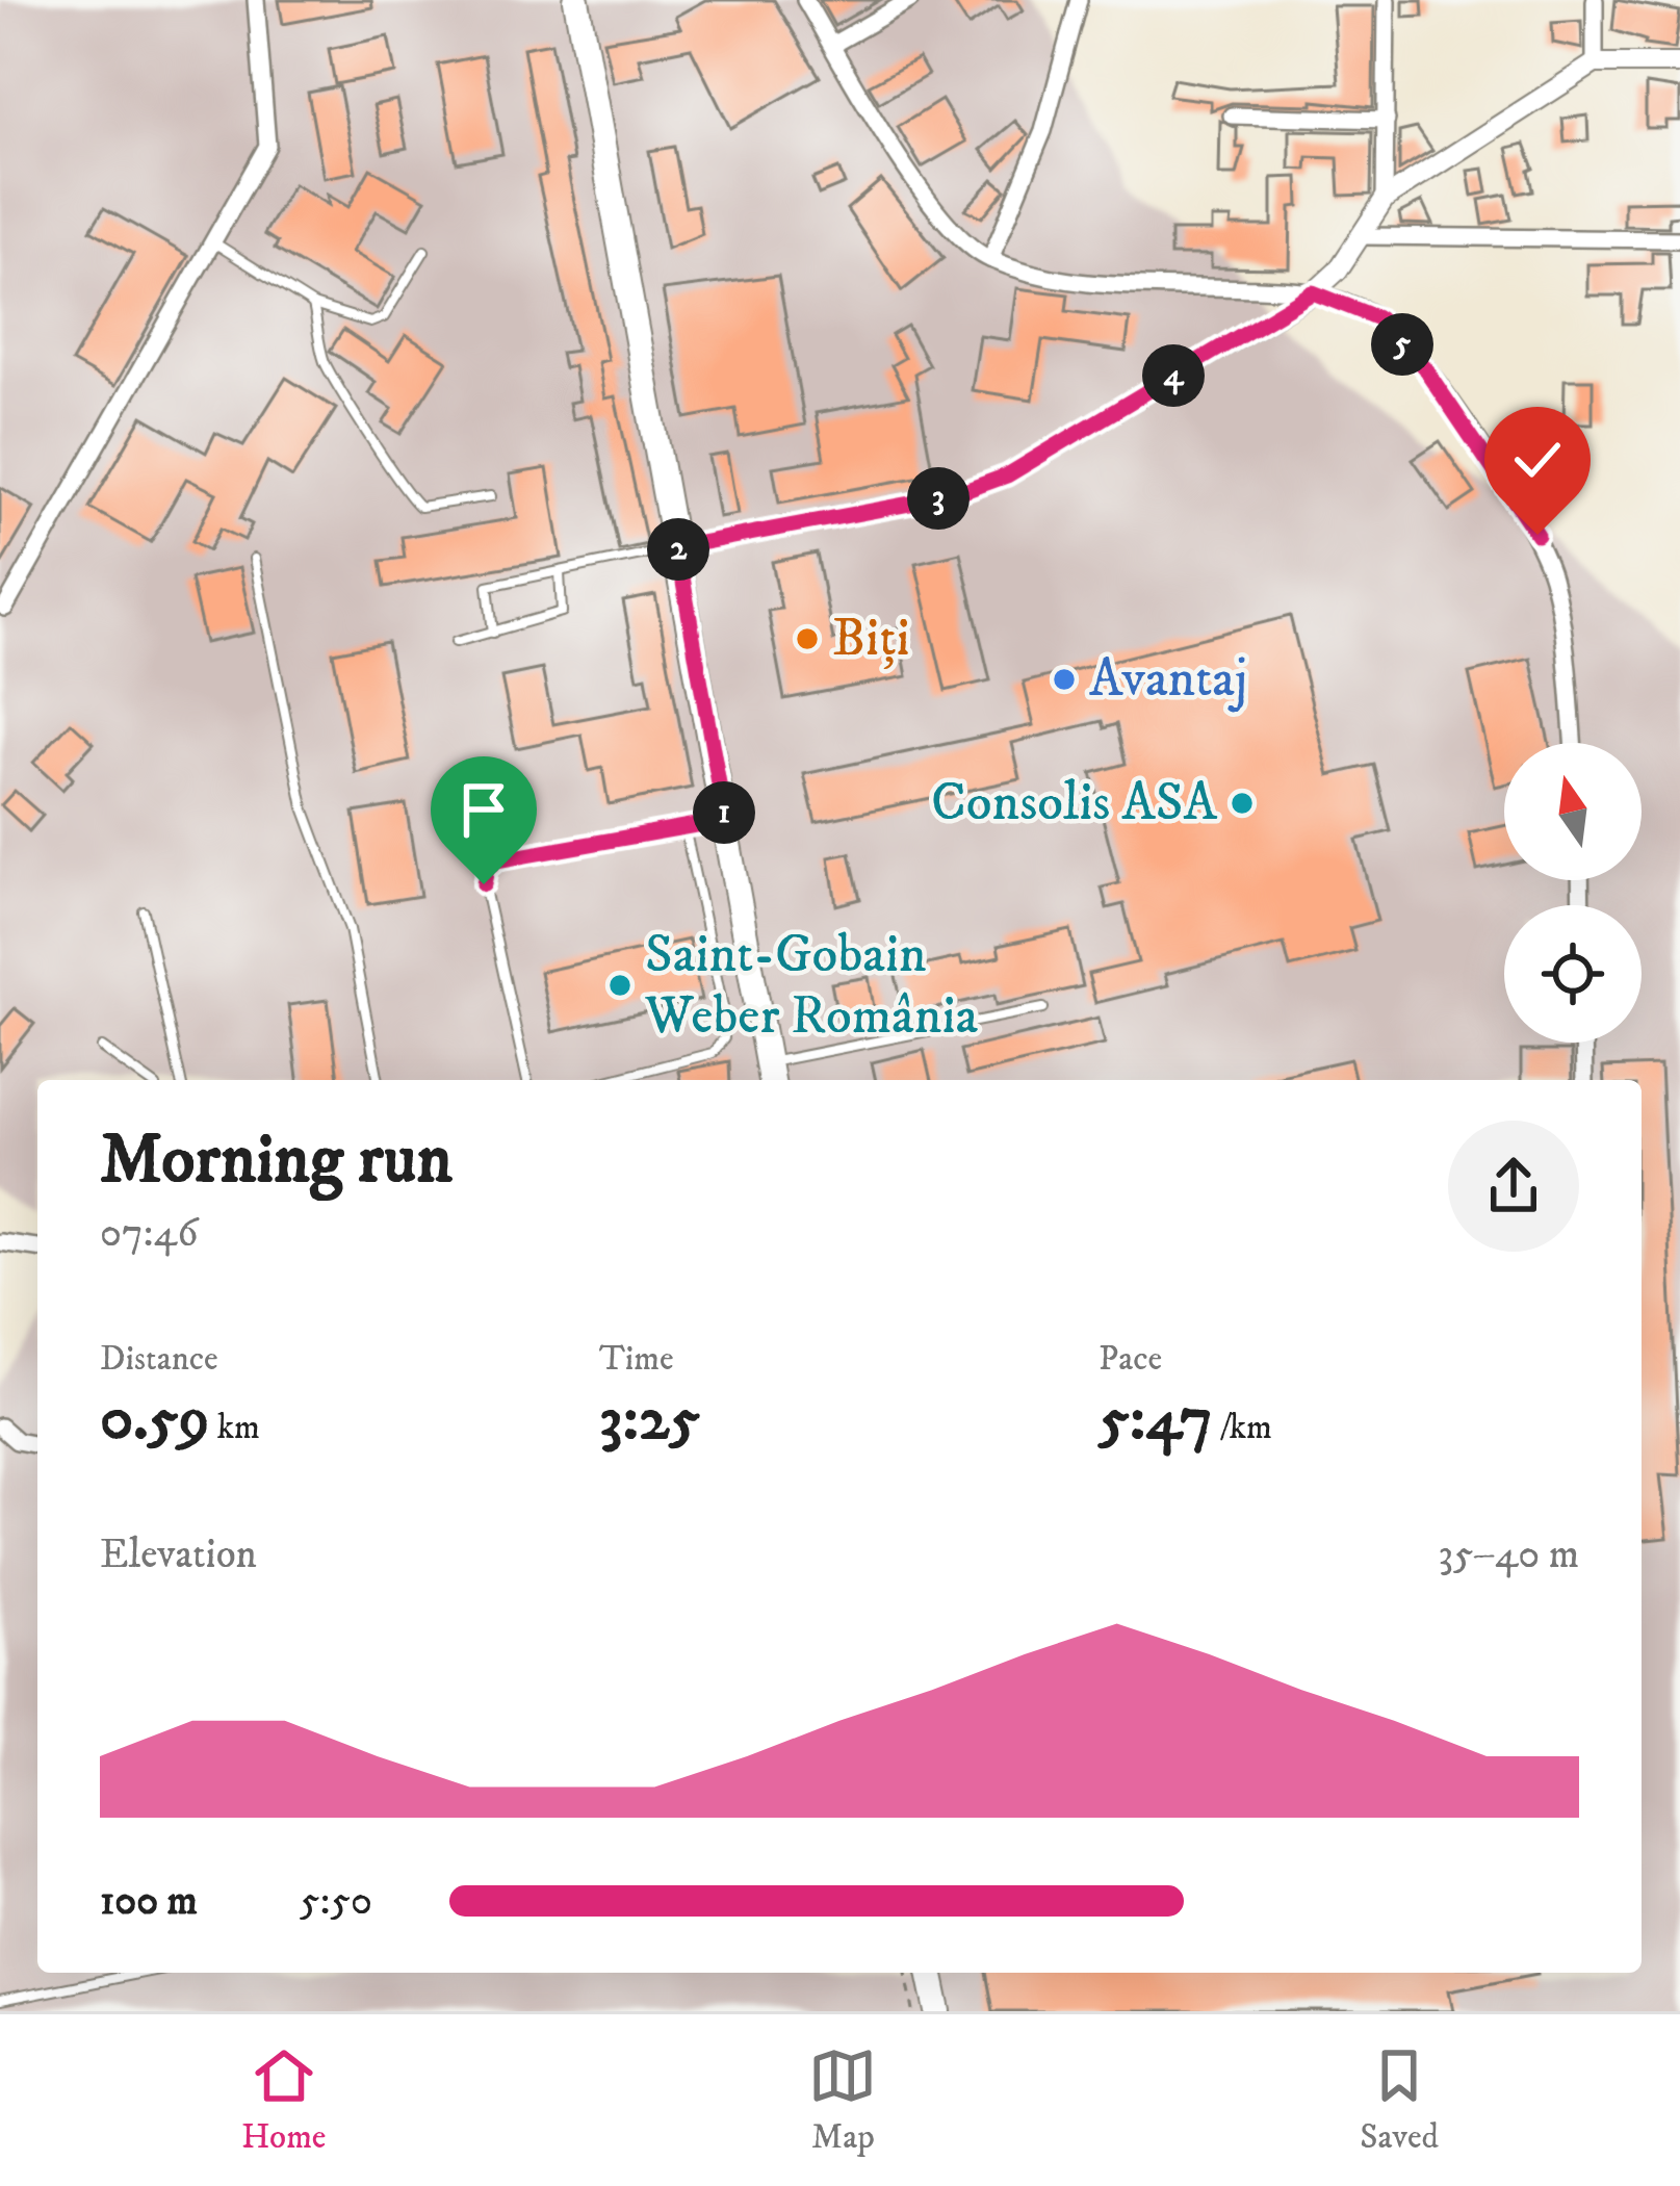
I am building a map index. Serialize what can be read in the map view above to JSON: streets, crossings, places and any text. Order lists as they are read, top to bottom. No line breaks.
{"places":["Biți","Avantaj","Consolis ASA","Saint-Gobain Weber România"],"north":"top","page":{"pins":["5","4","3","2","1"],"heading":["Morning run","07:46"],"stats":[["Distance","0.59 km"],["Time","3:25"],["Pace","5:47 /km"]],"chart":["Elevation","35–40 m"],"list":[{"name":"100 m","note":"5:50"}],"tabs":["Home","Map","Saved"]}}
